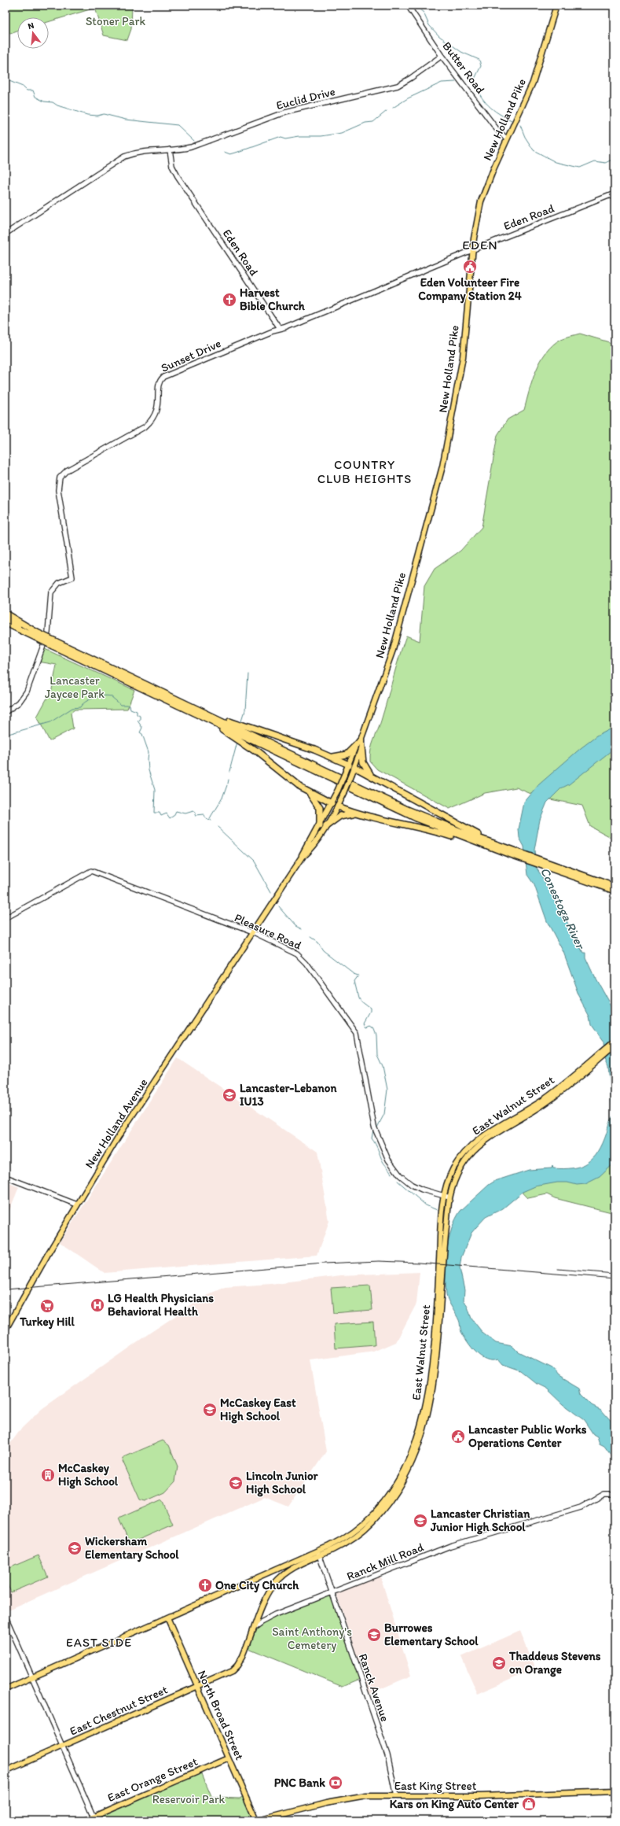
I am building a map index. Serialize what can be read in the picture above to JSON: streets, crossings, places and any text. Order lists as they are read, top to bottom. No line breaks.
{"streets":{"main road":["New Holland Pike","East Walnut Street","New Holland Avenue","East Chestnut Street","North Broad Street","East Orange Street","East King Street"],"street":["Butter Road","Euclid Drive","Eden Road","Sunset Drive","Pleasure Road","Ranck Mill Road","Ranck Avenue"]},"crossings":[["Butter Road","Euclid Drive"],["Butter Road","New Holland Pike"],["Euclid Drive","Eden Road"],["New Holland Pike","Eden Road"],["New Holland Pike","Pleasure Road"],["New Holland Pike","New Holland Avenue"],["Eden Road","Sunset Drive"],["Pleasure Road","East Walnut Street"],["Pleasure Road","New Holland Avenue"],["East Walnut Street","Ranck Mill Road"],["East Walnut Street","Ranck Avenue"],["East Walnut Street","East Chestnut Street"],["East Walnut Street","North Broad Street"],["Ranck Mill Road","Ranck Avenue"],["Ranck Avenue","East King Street"],["East Chestnut Street","North Broad Street"],["North Broad Street","East Orange Street"]],"districts":["EDEN","COUNTRY CLUB HEIGHTS","EAST SIDE"],"water":["Conestoga River"],"parks":["Stoner Park","Lancaster Jaycee Park","Saint Anthony's Cemetery","Reservoir Park"],"places":{"public building":["Eden Volunteer Fire Company Station 24","Lancaster Public Works Operations Center"],"church":["Harvest Bible Church","One City Church"],"school or university":["Lancaster-Lebanon IU13","McCaskey East High School","Lincoln Junior High School","Lancaster Christian Junior High School","Wickersham Elementary School","Burrowes Elementary School","Thaddeus Stevens on Orange"],"hospital":["LG Health Physicians Behavioral Health"],"supermarket":["Turkey Hill"],"building":["McCaskey High School"],"bank":["PNC Bank"],"shop":["Kars on King Auto Center"]},"north":"top"}
